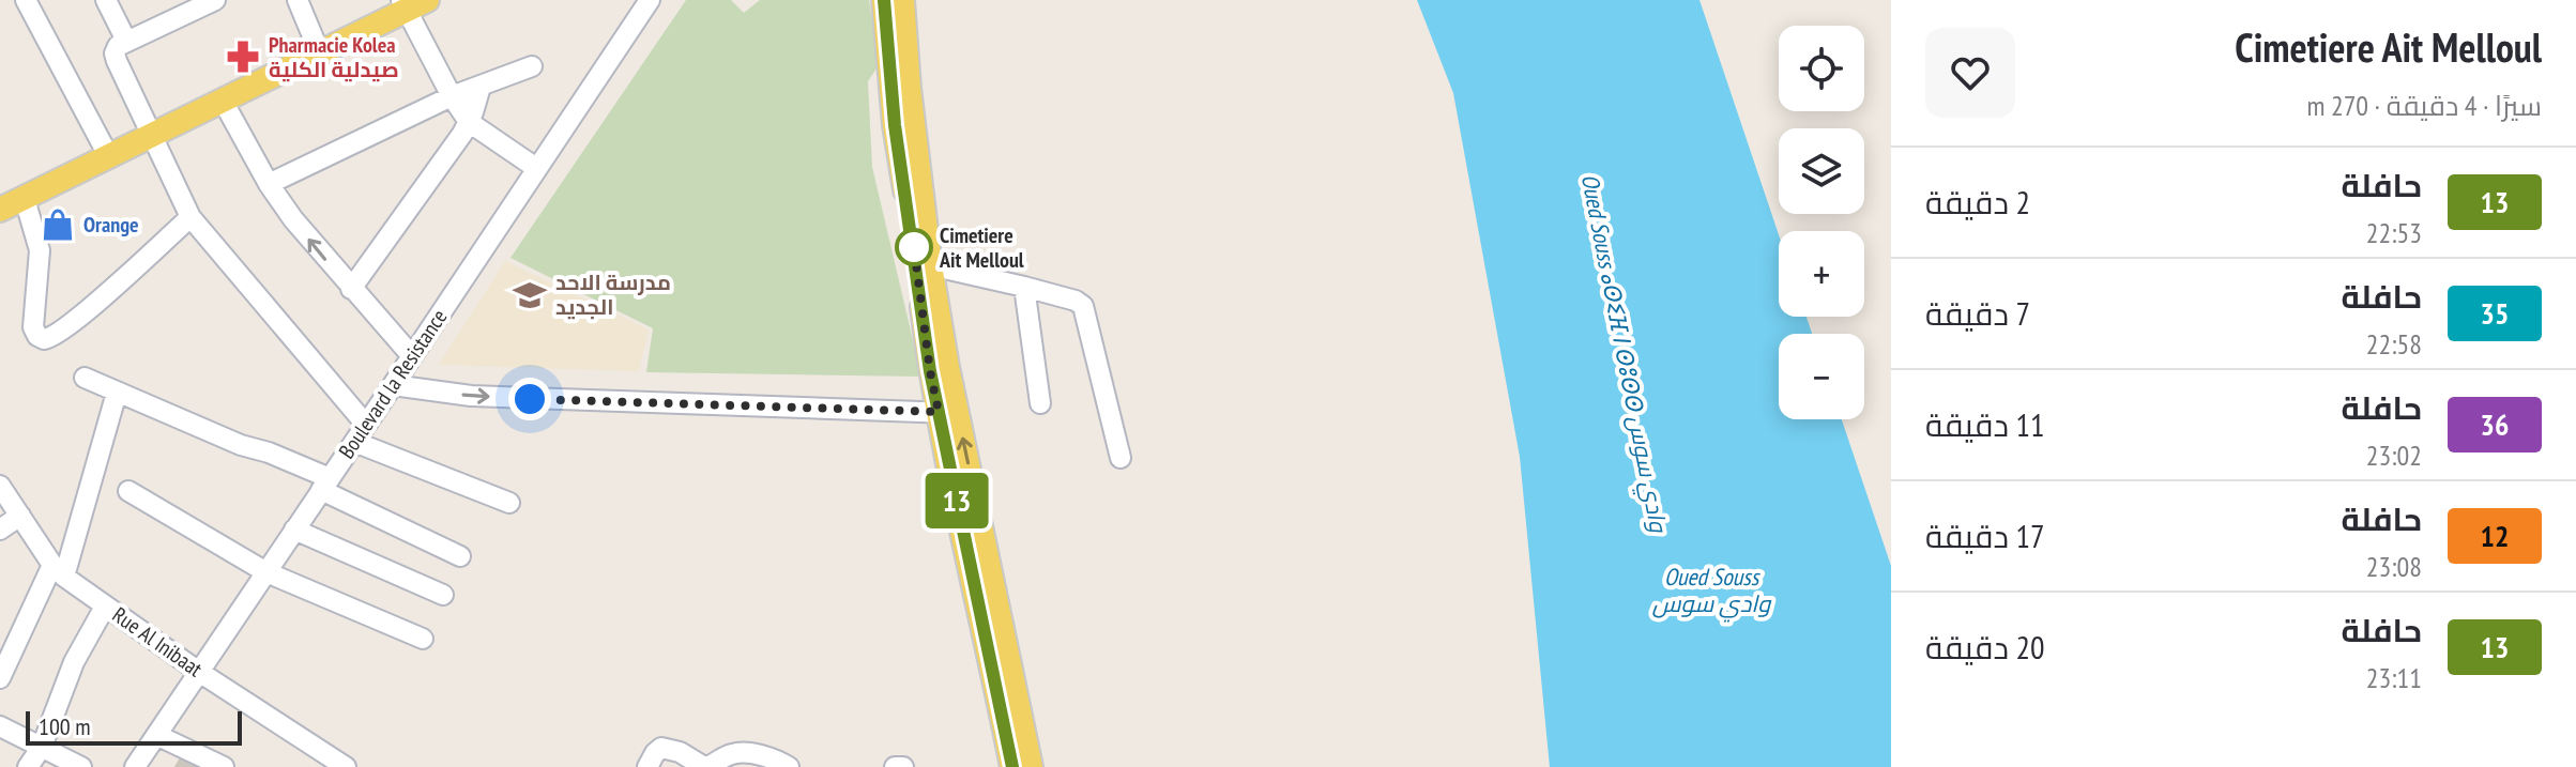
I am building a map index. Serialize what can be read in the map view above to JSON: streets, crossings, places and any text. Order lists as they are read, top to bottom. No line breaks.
{"streets":{"street":["Boulevard la Resistance","Rue Al Inibaat"]},"crossings":[["Boulevard la Resistance","Rue Al Inibaat"]],"water":["Oued Souss ⴰⵙⵉⴼ ⵏ ⵙⵓⵙⵙ وادي سوس","Oued Souss وادي سوس"],"places":{"pharmacy":["Pharmacie Kolea صيدلية الكلية"],"shop":["Orange"],"other":["Cimetiere Ait Melloul"],"school or university":["مدرسة الاحد الجديد"]},"lines":["bus line 13"],"scale_bar":"100 m","page":{"heading":["Cimetiere Ait Melloul","سيرًا · 4 دقيقة · 270 m"],"on_map":"13","map_buttons":["+","−"],"list":[{"mark":"13","name":"حافلة","note":"22:53","value":"2 دقيقة"},{"mark":"35","name":"حافلة","note":"22:58","value":"7 دقيقة"},{"mark":"36","name":"حافلة","note":"23:02","value":"11 دقيقة"},{"mark":"12","name":"حافلة","note":"23:08","value":"17 دقيقة"},{"mark":"13","name":"حافلة","note":"23:11","value":"20 دقيقة"}],"scale":"100 m"}}
